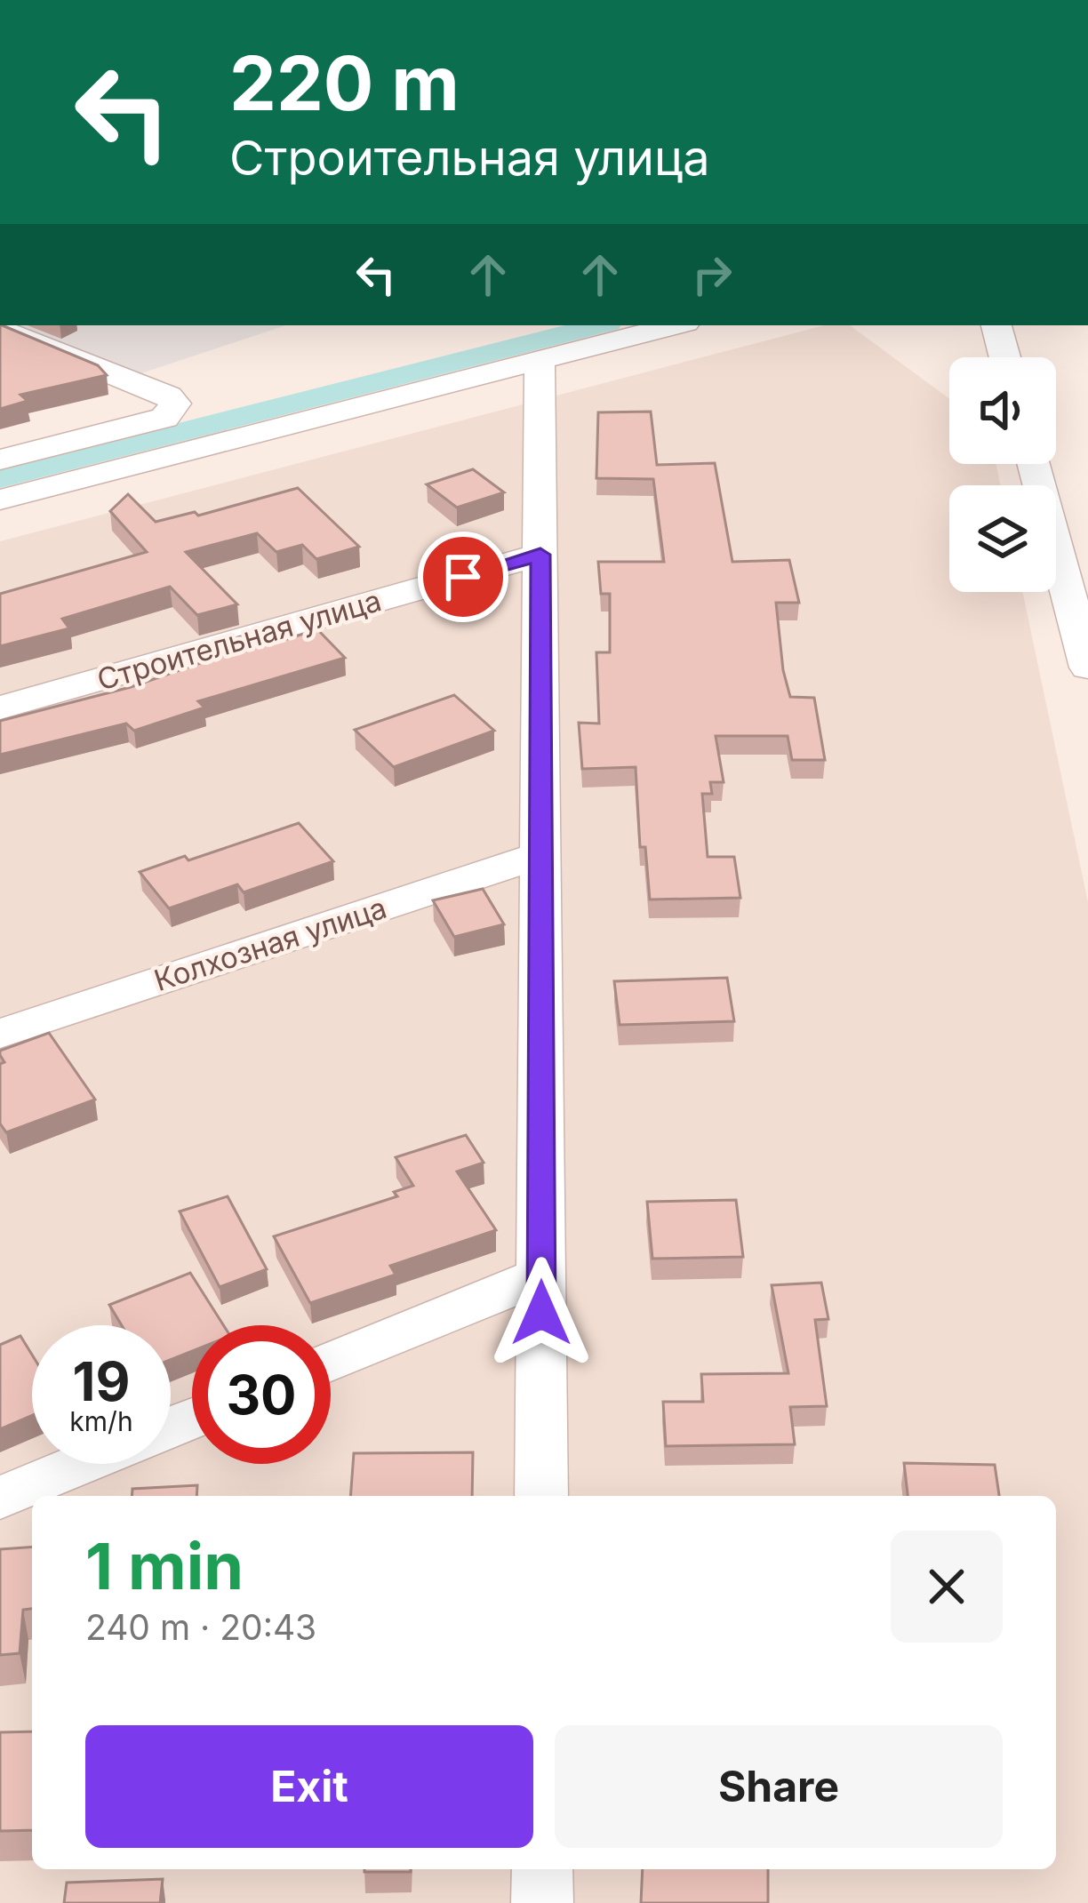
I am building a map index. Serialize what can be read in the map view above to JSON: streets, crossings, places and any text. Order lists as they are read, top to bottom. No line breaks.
{"streets":{"street":["Строительная улица","Колхозная улица"]},"page":{"turn":["220 m","Строительная улица"],"speed":"19 km/h","limit":"30","heading":["1 min","240 m · 20:43"],"buttons":["Exit","Share"]}}
